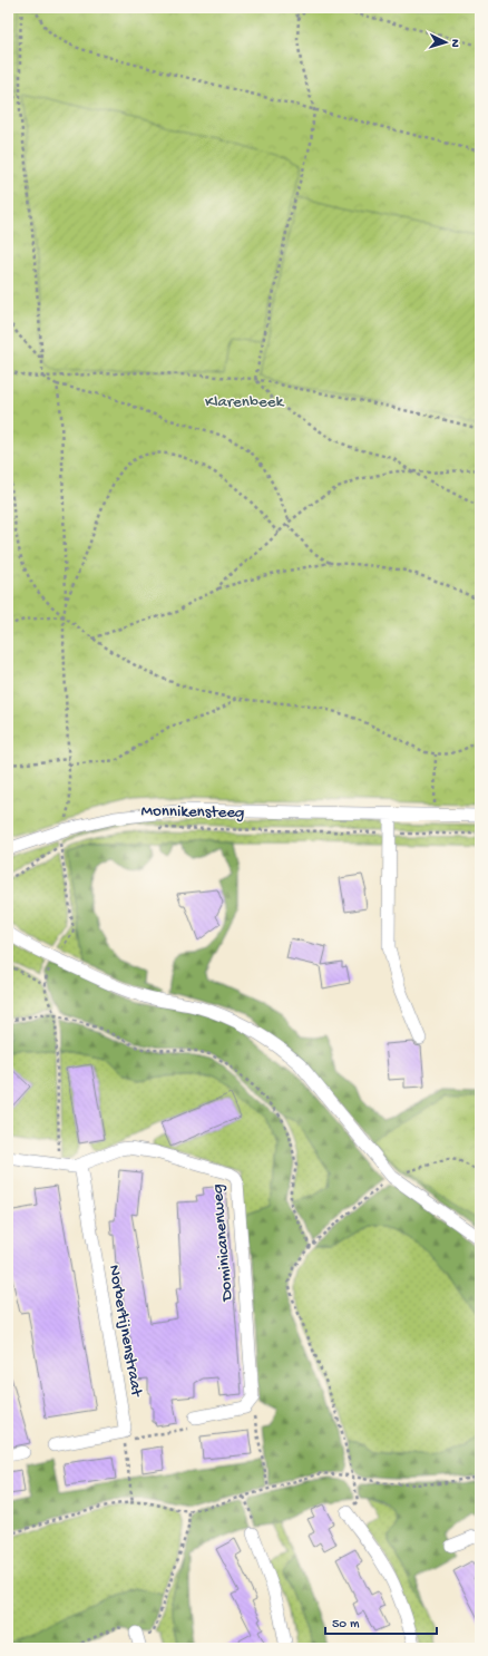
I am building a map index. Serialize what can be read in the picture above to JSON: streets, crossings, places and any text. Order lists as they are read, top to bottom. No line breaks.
{"streets":{"street":["Monnikensteeg","Dominicanenweg","Norbertijnenstraat"]},"crossings":[["Dominicanenweg","Norbertijnenstraat"]],"parks":["Klarenbeek"],"scale_bar":"50 m","north":"right"}
